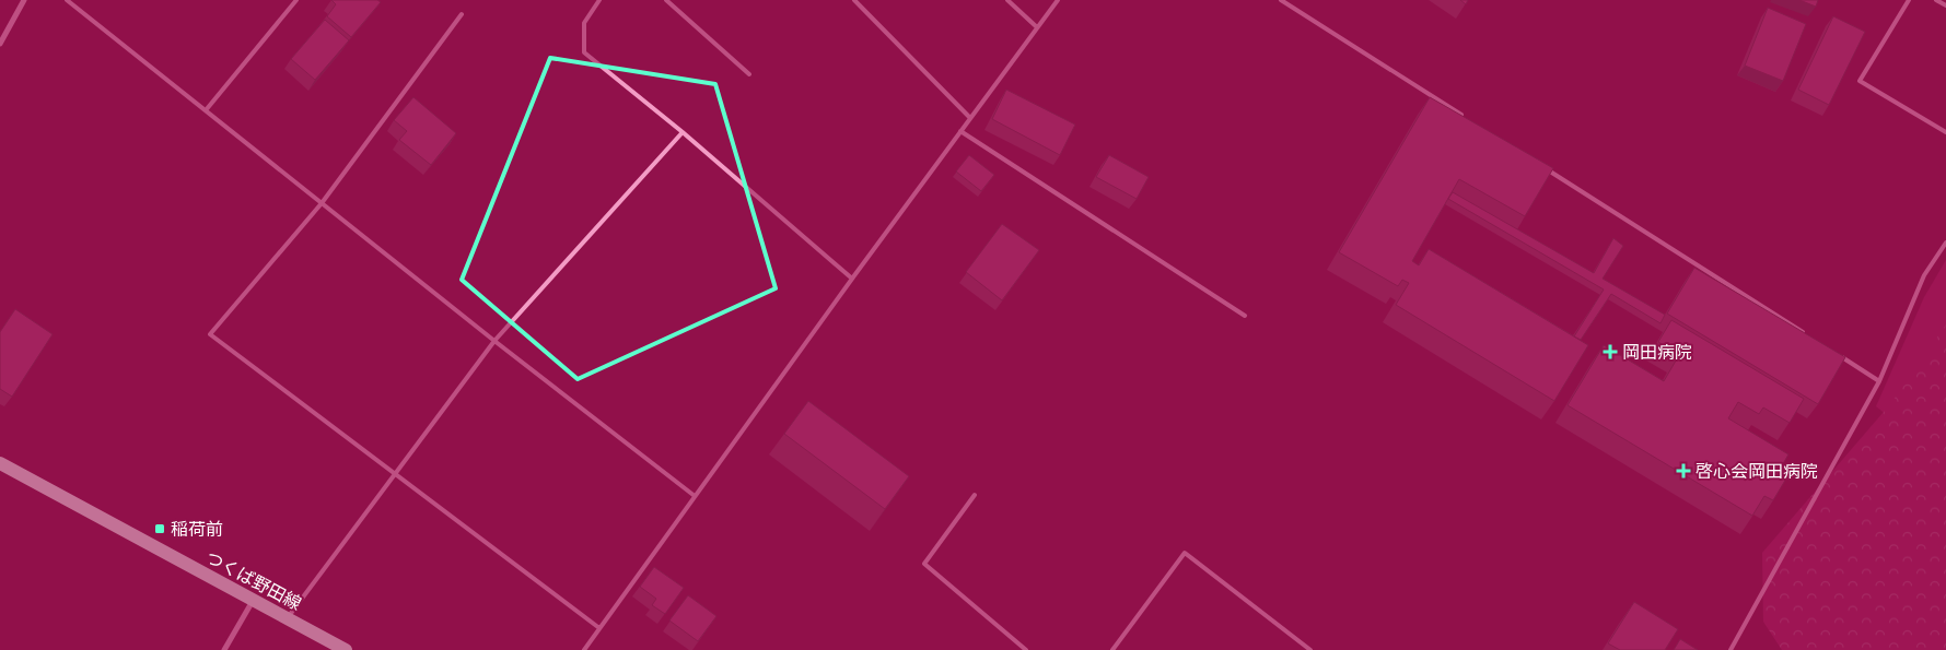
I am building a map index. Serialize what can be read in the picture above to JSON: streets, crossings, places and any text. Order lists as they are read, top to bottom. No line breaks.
{"streets":{"main road":["つくば野田線"]},"places":{"health":["岡田病院","啓心会岡田病院"],"transit":["稲荷前"]}}
